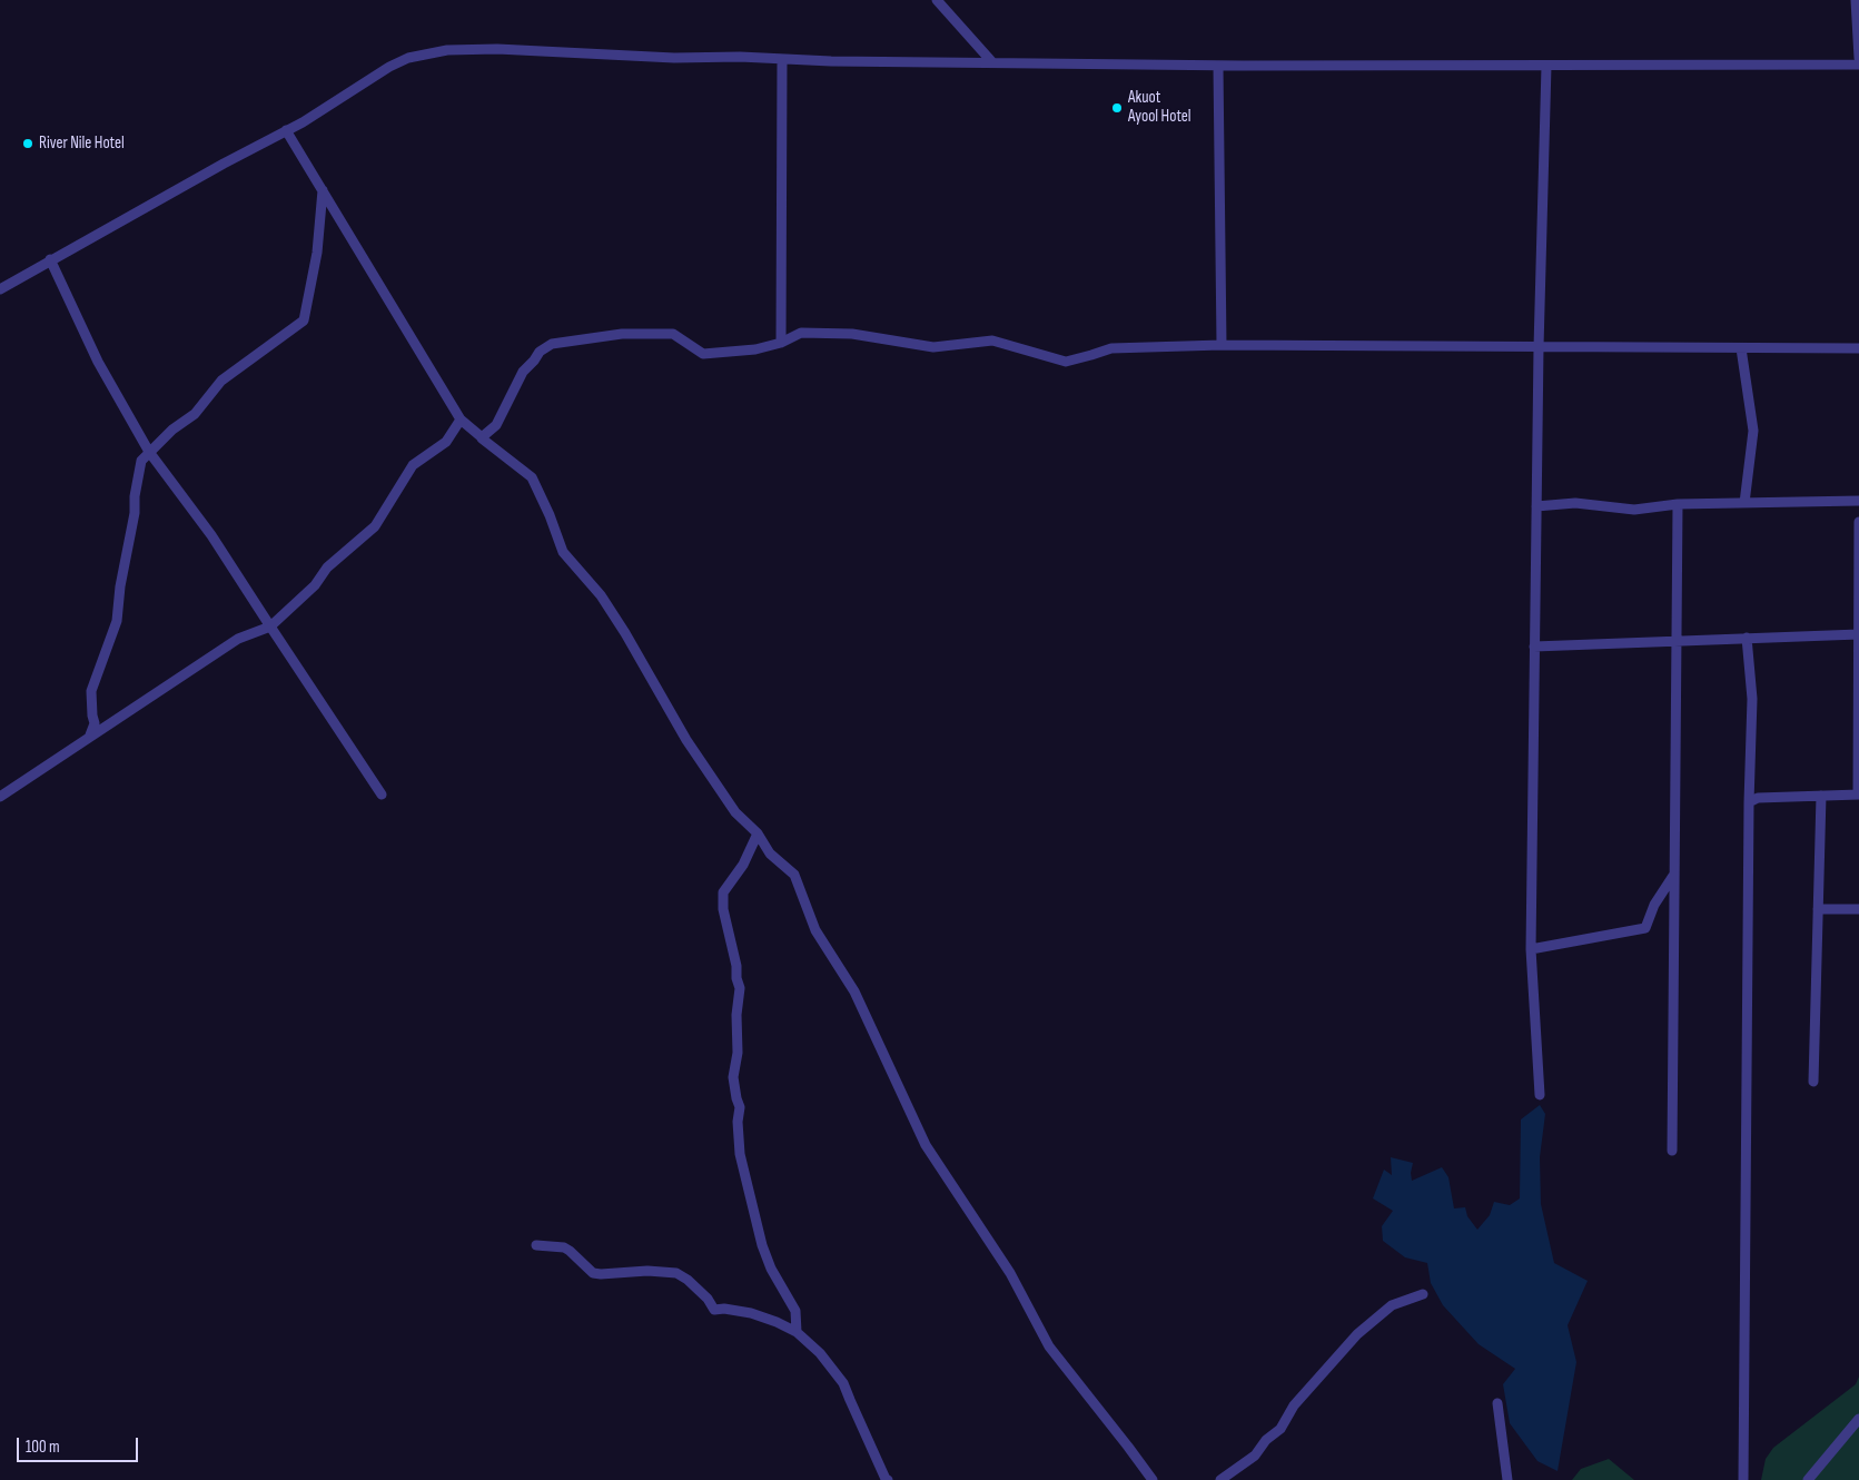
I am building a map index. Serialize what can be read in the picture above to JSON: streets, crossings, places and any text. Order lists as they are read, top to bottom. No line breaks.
{"places":["Akuot Ayool Hotel","River Nile Hotel"],"scale_bar":"100 m"}
